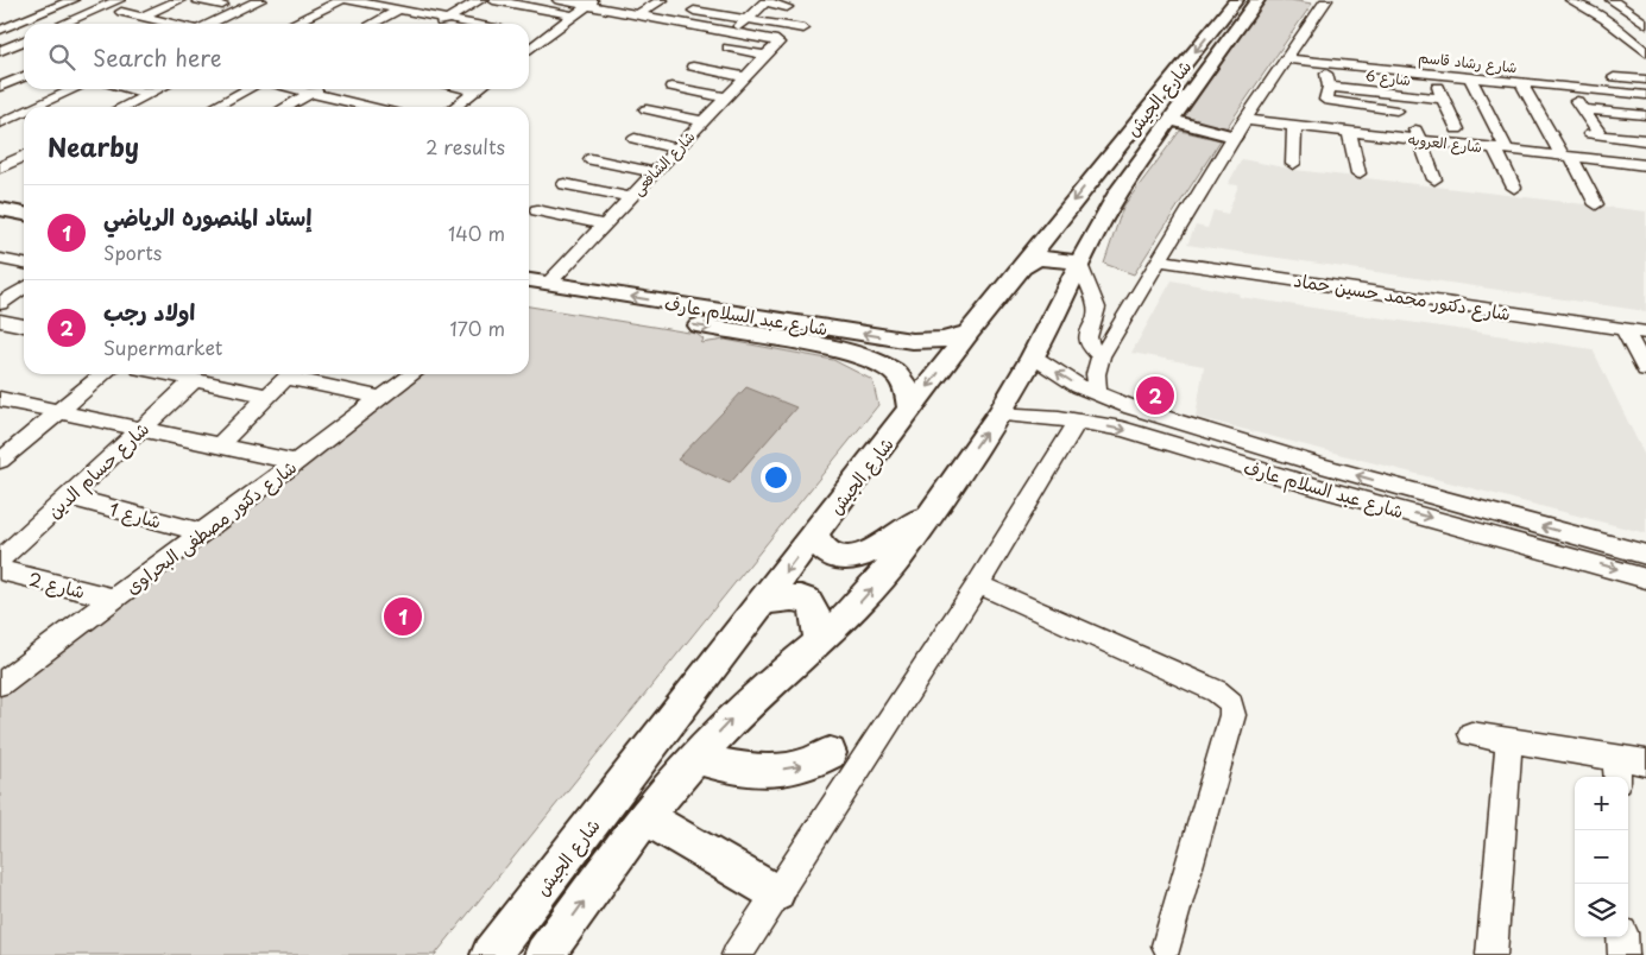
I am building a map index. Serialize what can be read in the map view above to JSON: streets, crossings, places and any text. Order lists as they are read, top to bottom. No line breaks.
{"streets":{"main road":["شارع الجيش","شارع عبد السلام عارف"],"street":["شارع رشاد قاسم","شارع 6","شارع العروبه","شارع الشافعى","شارع دكتور محمد حسين حماد","شارع حسام الدين","شارع 1","شارع دكتور مصطفى البحراوى","شارع 2"]},"crossings":[["شارع الجيش","شارع عبد السلام عارف"],["شارع الشافعى","شارع عبد السلام عارف"],["شارع حسام الدين","شارع 1"],["شارع 1","شارع دكتور مصطفى البحراوى"],["شارع دكتور مصطفى البحراوى","شارع 2"]],"page":{"search":"Search here","heading":["Nearby","2 results"],"list":[{"mark":"1","name":"إستاد المنصوره الرياضي","note":"Sports","value":"140 m"},{"mark":"2","name":"اولاد رجب","note":"Supermarket","value":"170 m"}],"pins":["2","1"],"map_buttons":["+","−"]}}
